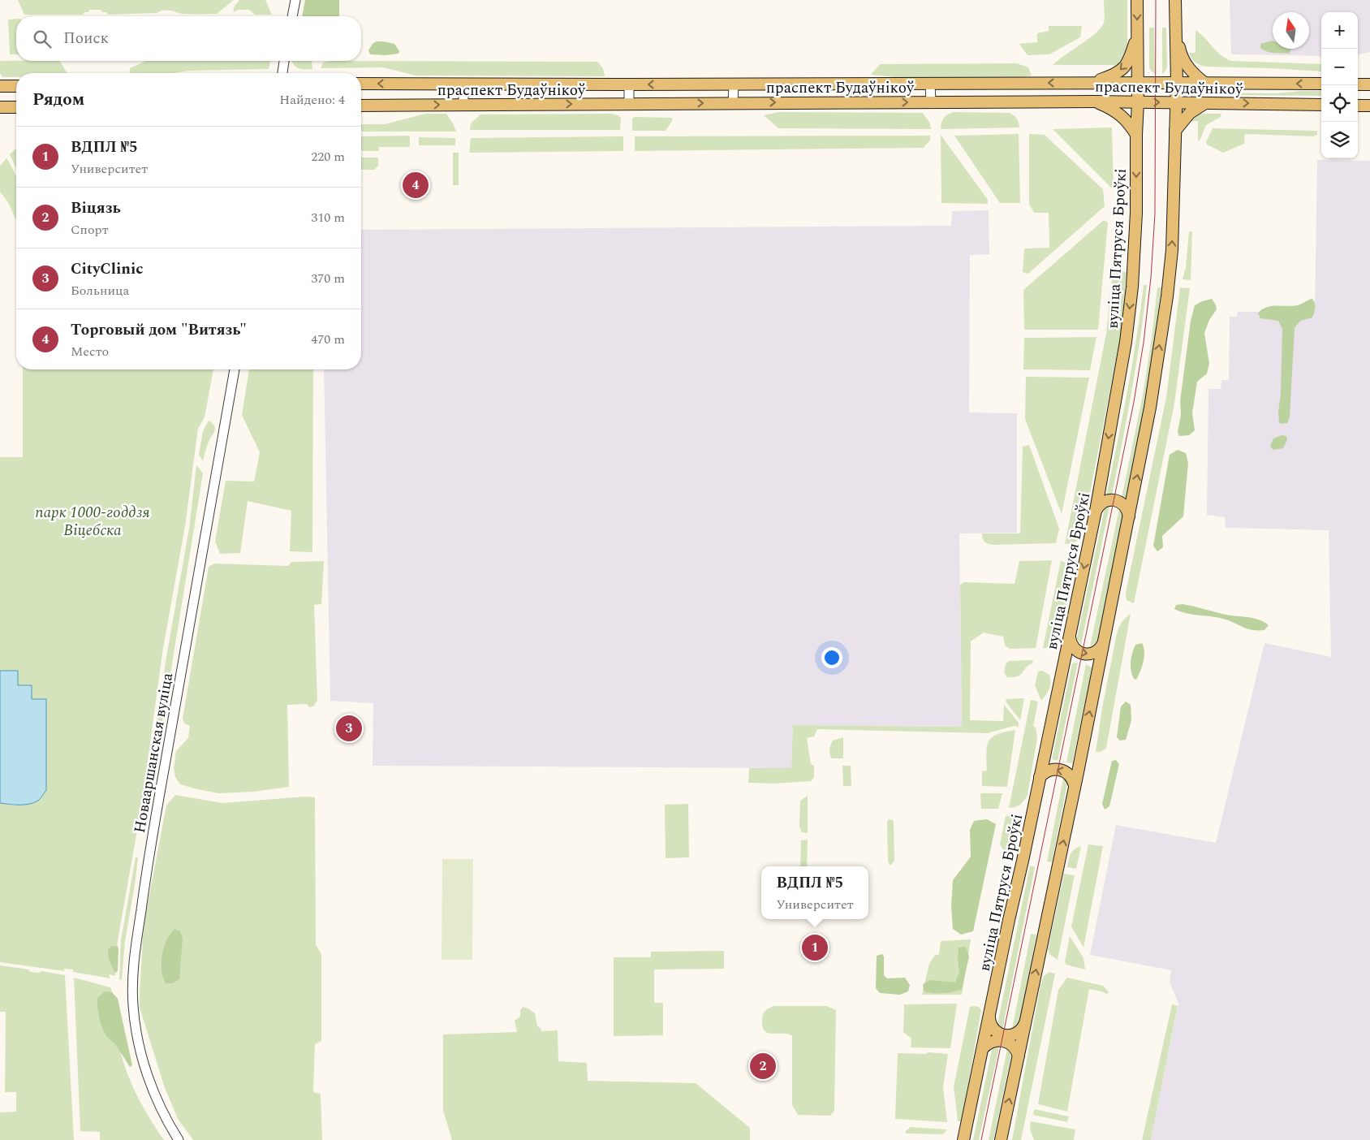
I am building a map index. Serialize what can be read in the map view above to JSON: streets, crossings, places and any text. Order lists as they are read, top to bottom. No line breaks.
{"streets":{"main road":["праспект Будаўнікоў","вуліца Пятруся Броўкі"],"street":["Новааршанская вуліца"]},"crossings":[["праспект Будаўнікоў","вуліца Пятруся Броўкі"]],"parks":["парк 1000-годдзя Віцебска"],"north":"top","page":{"map_buttons":["+","−"],"search":"Поиск","heading":["Рядом","Найдено: 4"],"list":[{"mark":"1","name":"ВДПЛ №5","note":"Университет","value":"220 m"},{"mark":"2","name":"Віцязь","note":"Спорт","value":"310 m"},{"mark":"3","name":"CityClinic","note":"Больница","value":"370 m"},{"mark":"4","name":"Торговый дом \"Витязь\"","note":"Место","value":"470 m"}],"pins":["4","3","1","2"],"popup":["ВДПЛ №5","Университет"]}}
